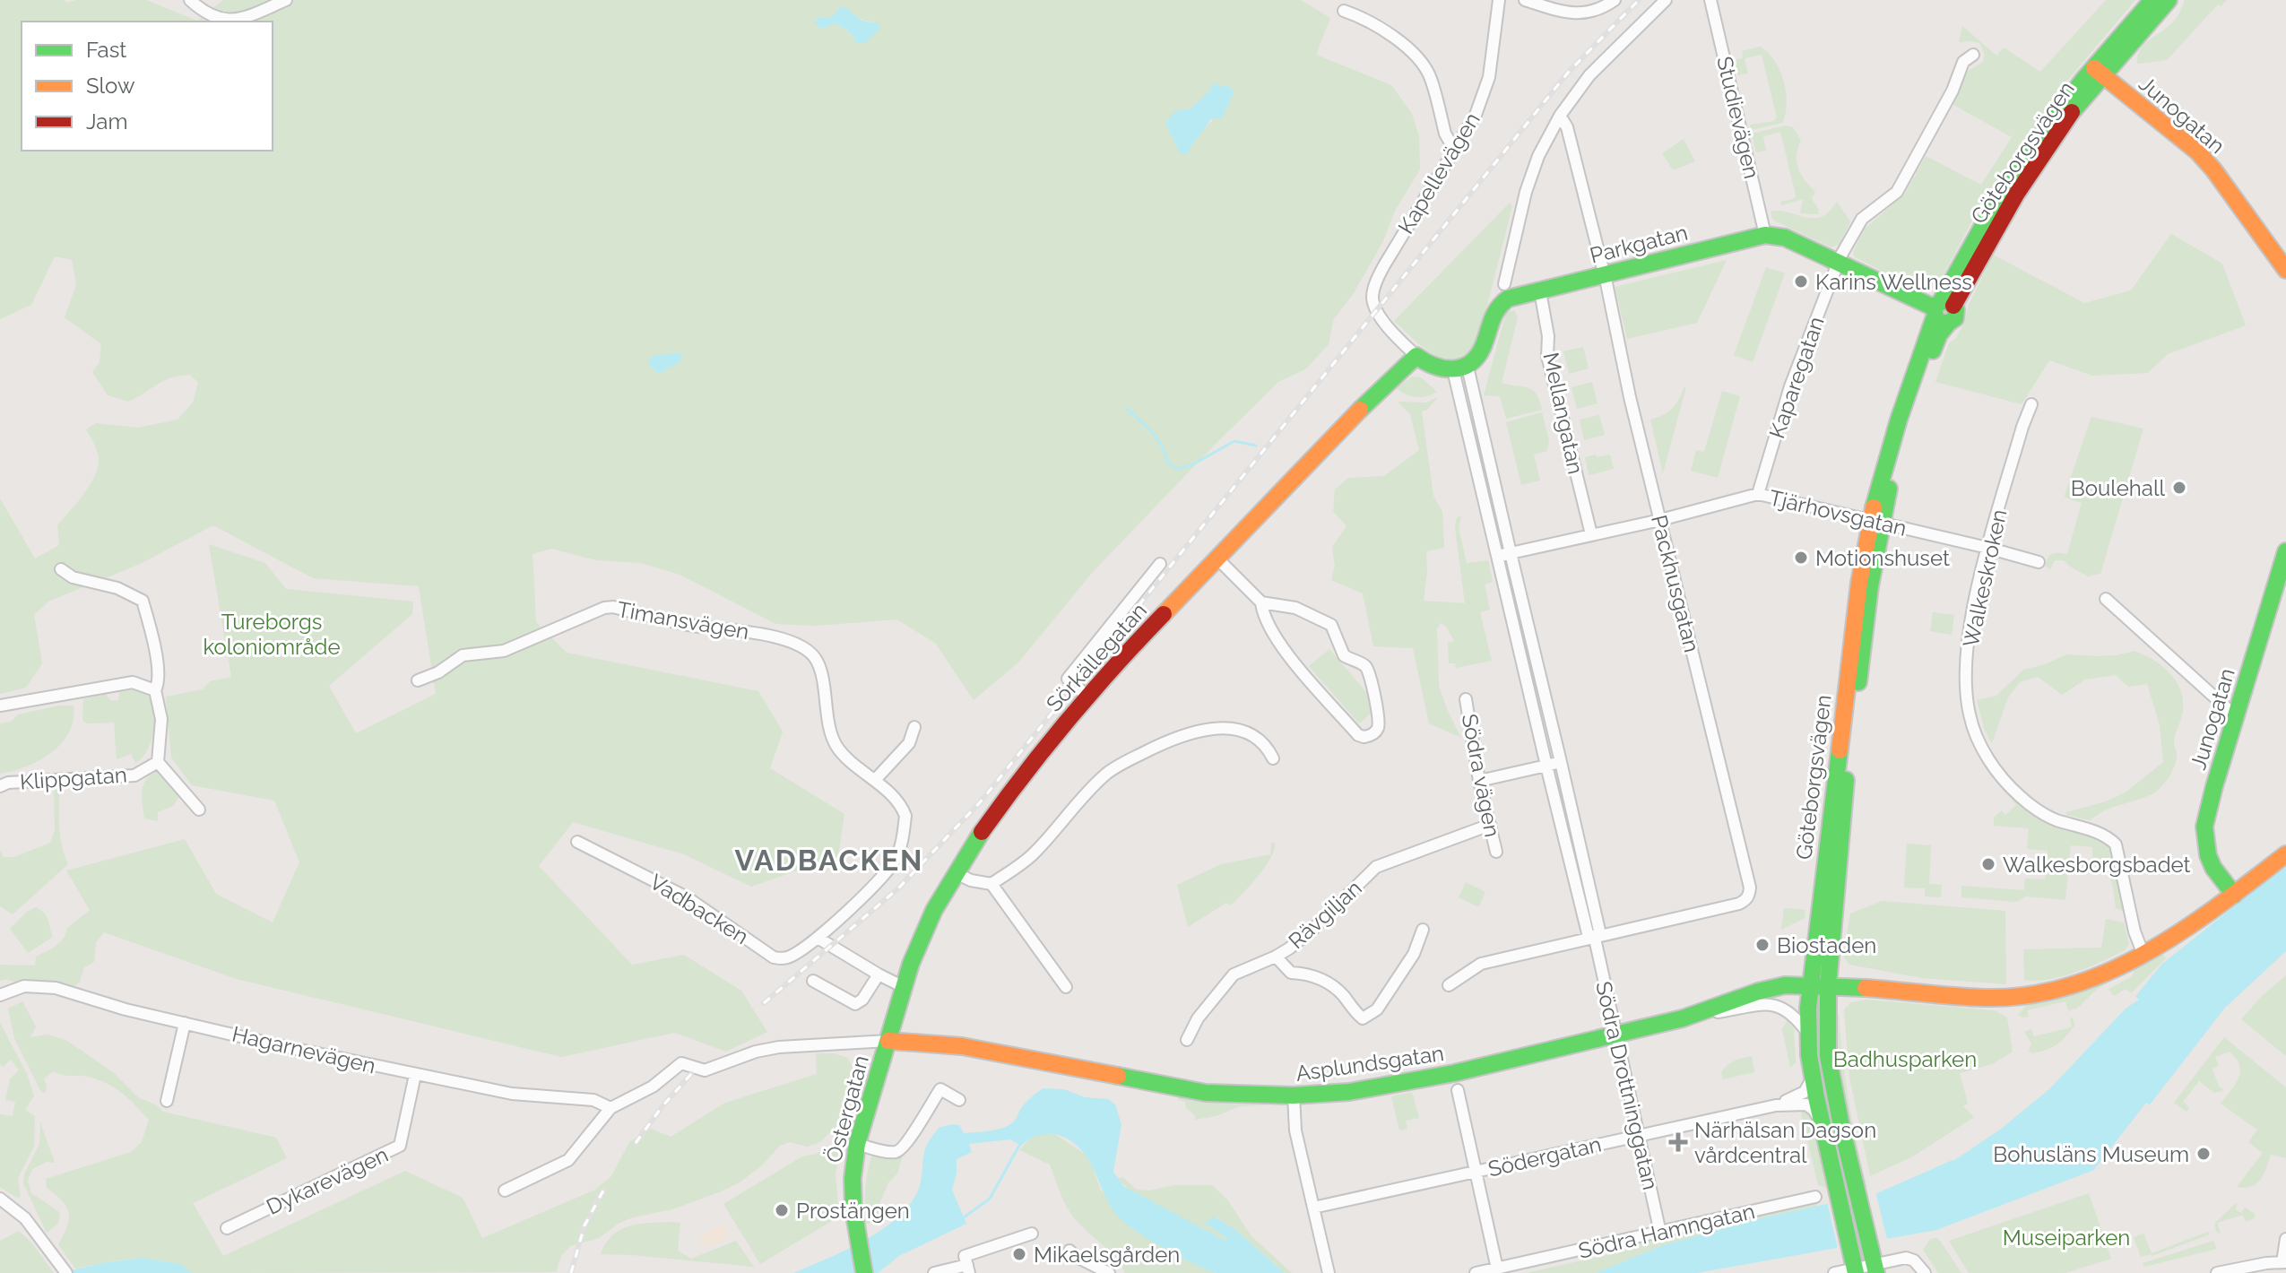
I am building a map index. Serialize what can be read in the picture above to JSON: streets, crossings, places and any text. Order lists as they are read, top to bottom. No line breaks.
{"streets":{"street":["Junogatan","Studievägen","Göteborgsvägen","Kapellevägen","Parkgatan","Kaparegatan","Mellangatan","Tjärhovsgatan","Walkeskroken","Packhusgatan","Timansvägen","Sörkällegatan","Södra vägen","Klippgatan","Vadbacken","Rävgiljan","Hagarnevägen","Asplundsgatan","Södra Drottninggatan","Östergatan","Södergatan","Dykarevägen","Södra Hamngatan"]},"crossings":[["Junogatan","Göteborgsvägen"],["Junogatan","Asplundsgatan"],["Studievägen","Parkgatan"],["Göteborgsvägen","Parkgatan"],["Göteborgsvägen","Tjärhovsgatan"],["Göteborgsvägen","Asplundsgatan"],["Göteborgsvägen","Södergatan"],["Kapellevägen","Sörkällegatan"],["Parkgatan","Kaparegatan"],["Parkgatan","Mellangatan"],["Parkgatan","Packhusgatan"],["Parkgatan","Södra Drottninggatan"],["Kaparegatan","Tjärhovsgatan"],["Mellangatan","Tjärhovsgatan"],["Tjärhovsgatan","Walkeskroken"],["Tjärhovsgatan","Packhusgatan"],["Tjärhovsgatan","Södra Drottninggatan"],["Walkeskroken","Asplundsgatan"],["Packhusgatan","Södra Drottninggatan"],["Timansvägen","Vadbacken"],["Sörkällegatan","Asplundsgatan"],["Sörkällegatan","Östergatan"],["Södra vägen","Rävgiljan"],["Hagarnevägen","Dykarevägen"],["Asplundsgatan","Södra Drottninggatan"],["Asplundsgatan","Östergatan"],["Södra Drottninggatan","Södergatan"],["Södra Drottninggatan","Södra Hamngatan"]],"districts":["VADBACKEN"],"parks":["Tureborgs koloniområde","Badhusparken","Museiparken"],"places":{"other":["Karins Wellness","Boulehall","Motionshuset","Walkesborgsbadet","Biostaden","Bohusläns Museum","Prostängen","Mikaelsgården"],"health":["Närhälsan Dagson vårdcentral"]},"legend":["Fast","Slow","Jam"]}
